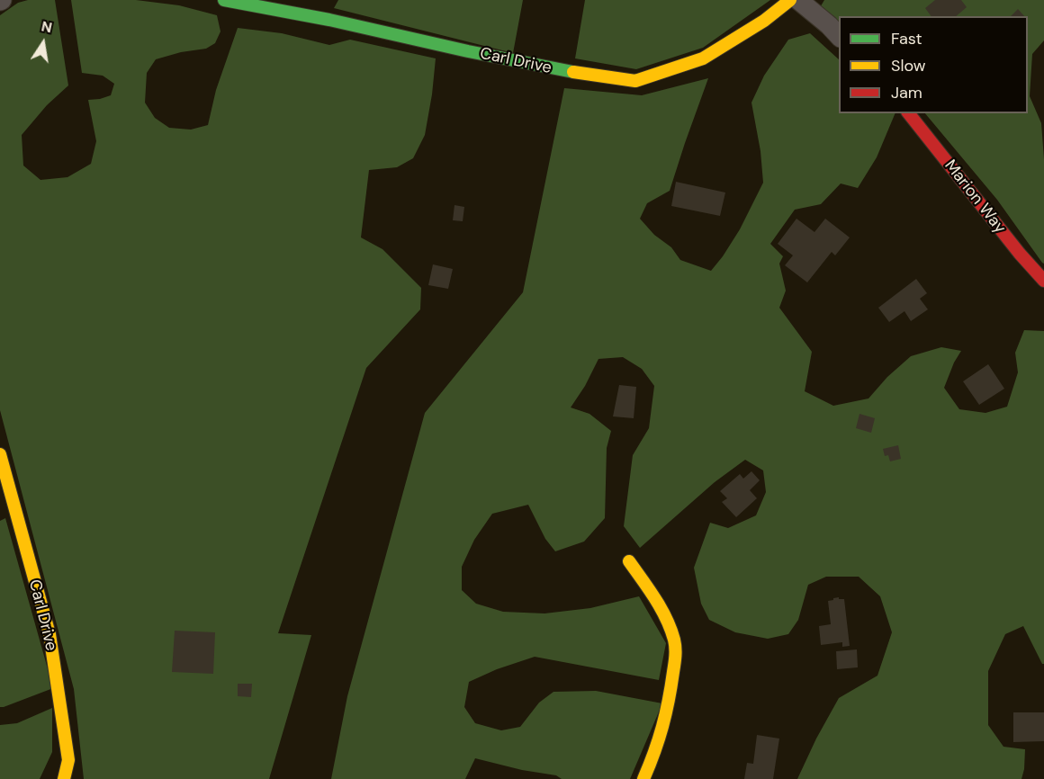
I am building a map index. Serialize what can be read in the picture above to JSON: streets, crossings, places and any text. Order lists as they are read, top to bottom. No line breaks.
{"streets":{"street":["Carl Drive","Marion Way"]},"legend":["Fast","Slow","Jam"],"north":"top"}
